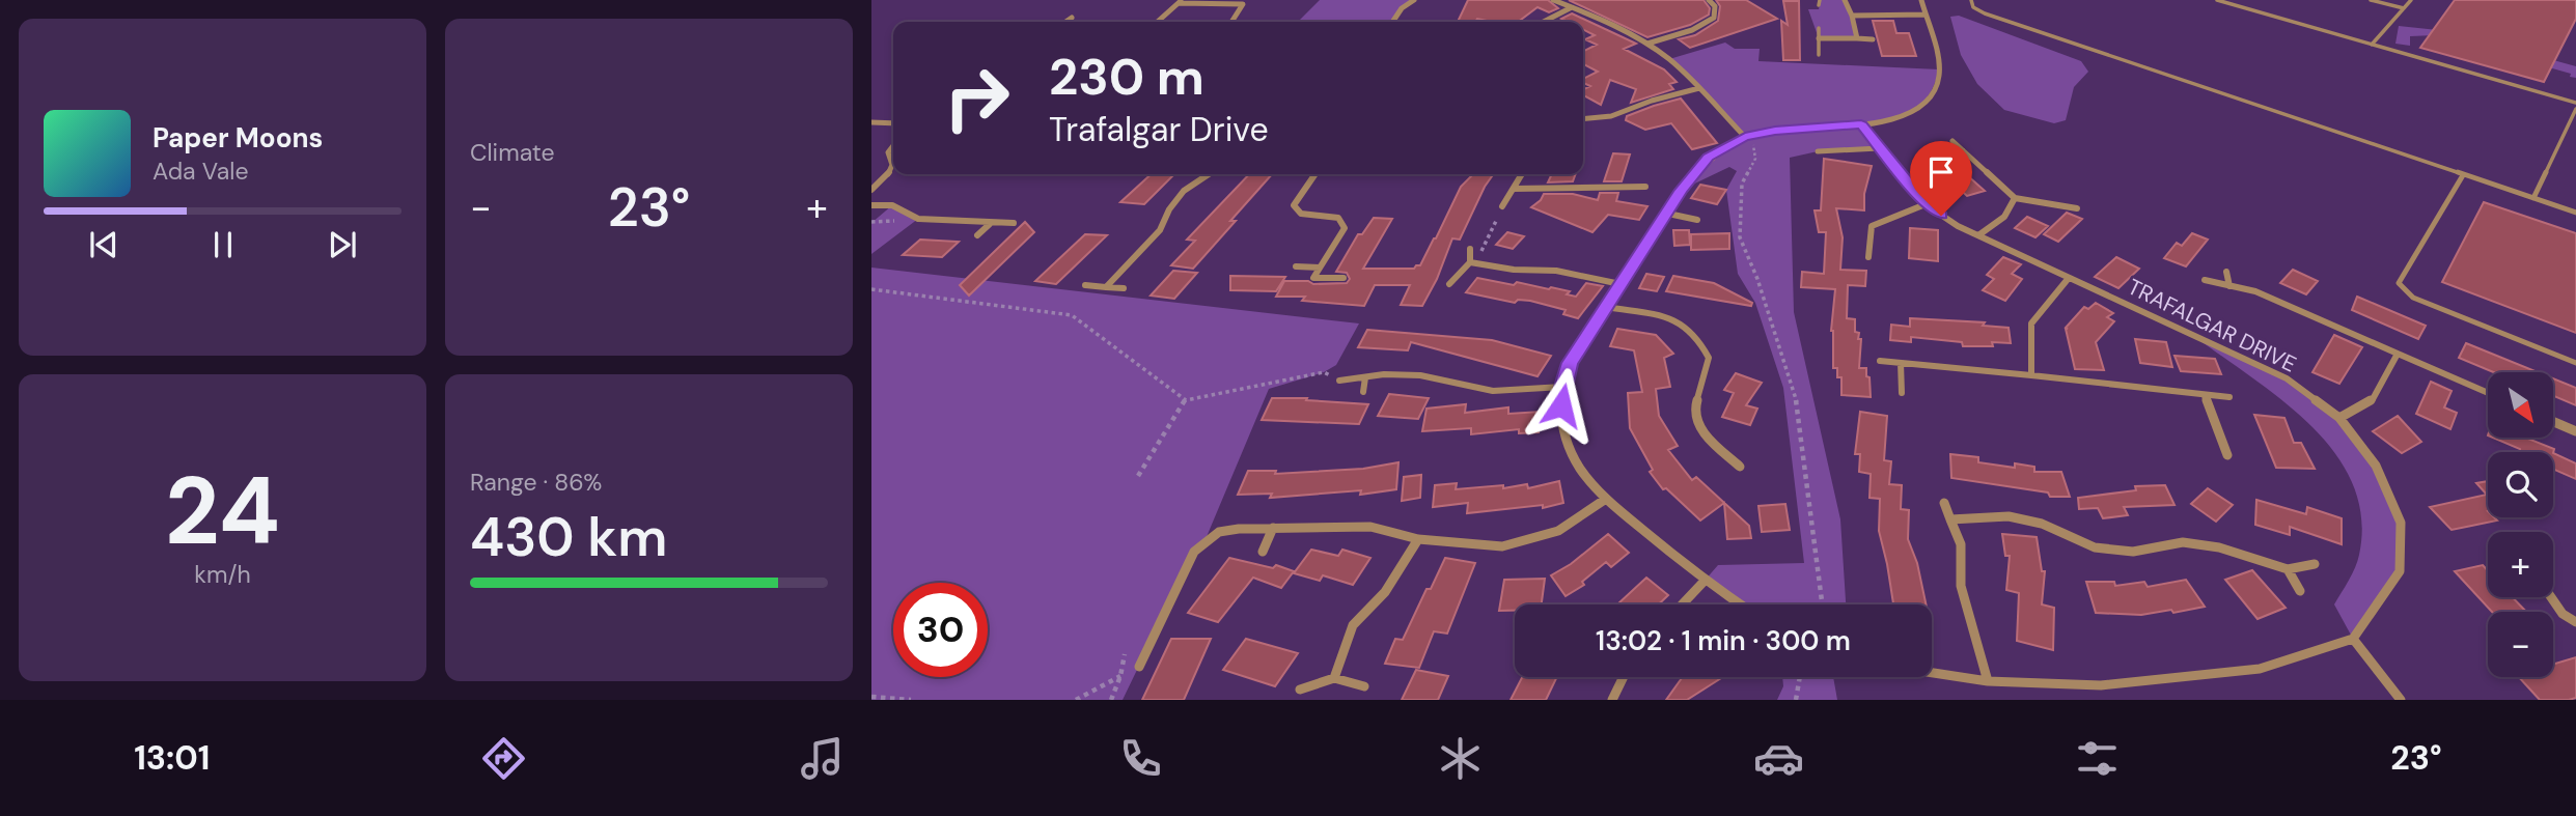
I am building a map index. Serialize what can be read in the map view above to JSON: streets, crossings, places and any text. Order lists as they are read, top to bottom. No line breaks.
{"streets":{"street":["TRAFALGAR DRIVE"]},"north":"bottom right","page":{"tile":["Climate",["24","km/h"],["Range · 86%","430 km"]],"turn":["230 m","Trafalgar Drive"],"song":["Paper Moons","Ada Vale"],"heat":["−","23°","+"],"map_buttons":["+","−"],"limit":"30","trip":"13:02 · 1 min · 300 m","tabs":["13:01","23°"]}}
